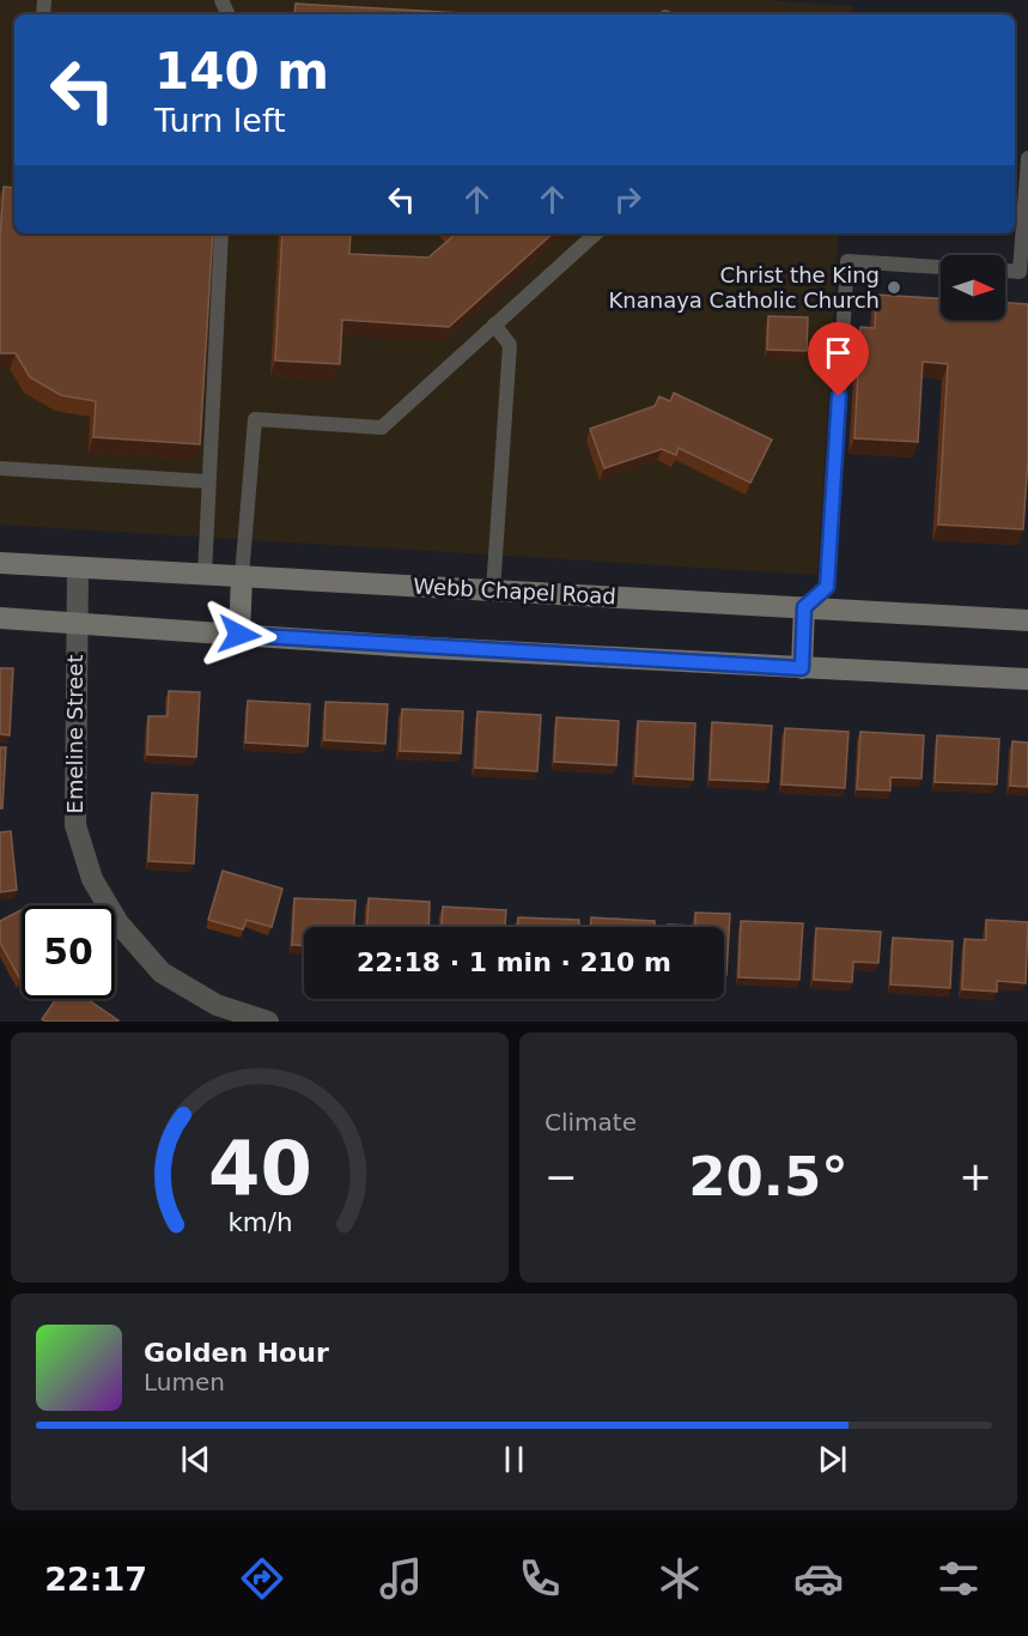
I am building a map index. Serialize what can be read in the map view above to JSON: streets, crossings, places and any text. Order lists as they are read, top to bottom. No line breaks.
{"streets":{"main road":["Webb Chapel Road"],"street":["Emeline Street"]},"crossings":[["Webb Chapel Road","Emeline Street"]],"places":["Christ the King Knanaya Catholic Church"],"north":"right","page":{"turn":["140 m","Turn left"],"limit":"50","trip":"22:18 · 1 min · 210 m","tile":"Climate","heat":["−","20.5°","+"],"song":["Golden Hour","Lumen"],"tabs":"22:17","gauge":["40","km/h"]}}
